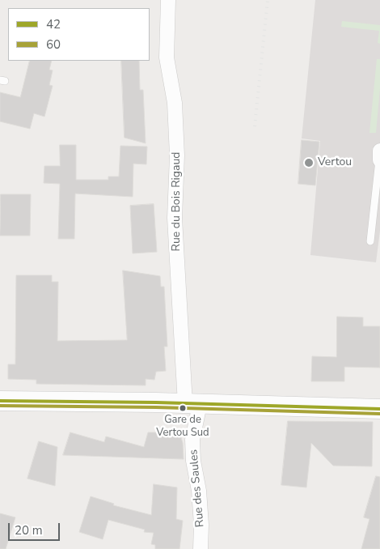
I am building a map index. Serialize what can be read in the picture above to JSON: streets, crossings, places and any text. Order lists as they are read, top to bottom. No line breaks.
{"streets":{"street":["Rue du Bois Rigaud","Rue des Saules"]},"crossings":[["Rue du Bois Rigaud","Rue des Saules"]],"places":["Vertou","Gare de Vertou Sud"],"lines":["transit line 42","transit line 60"],"legend":["42","60"],"scale_bar":"20 m"}
